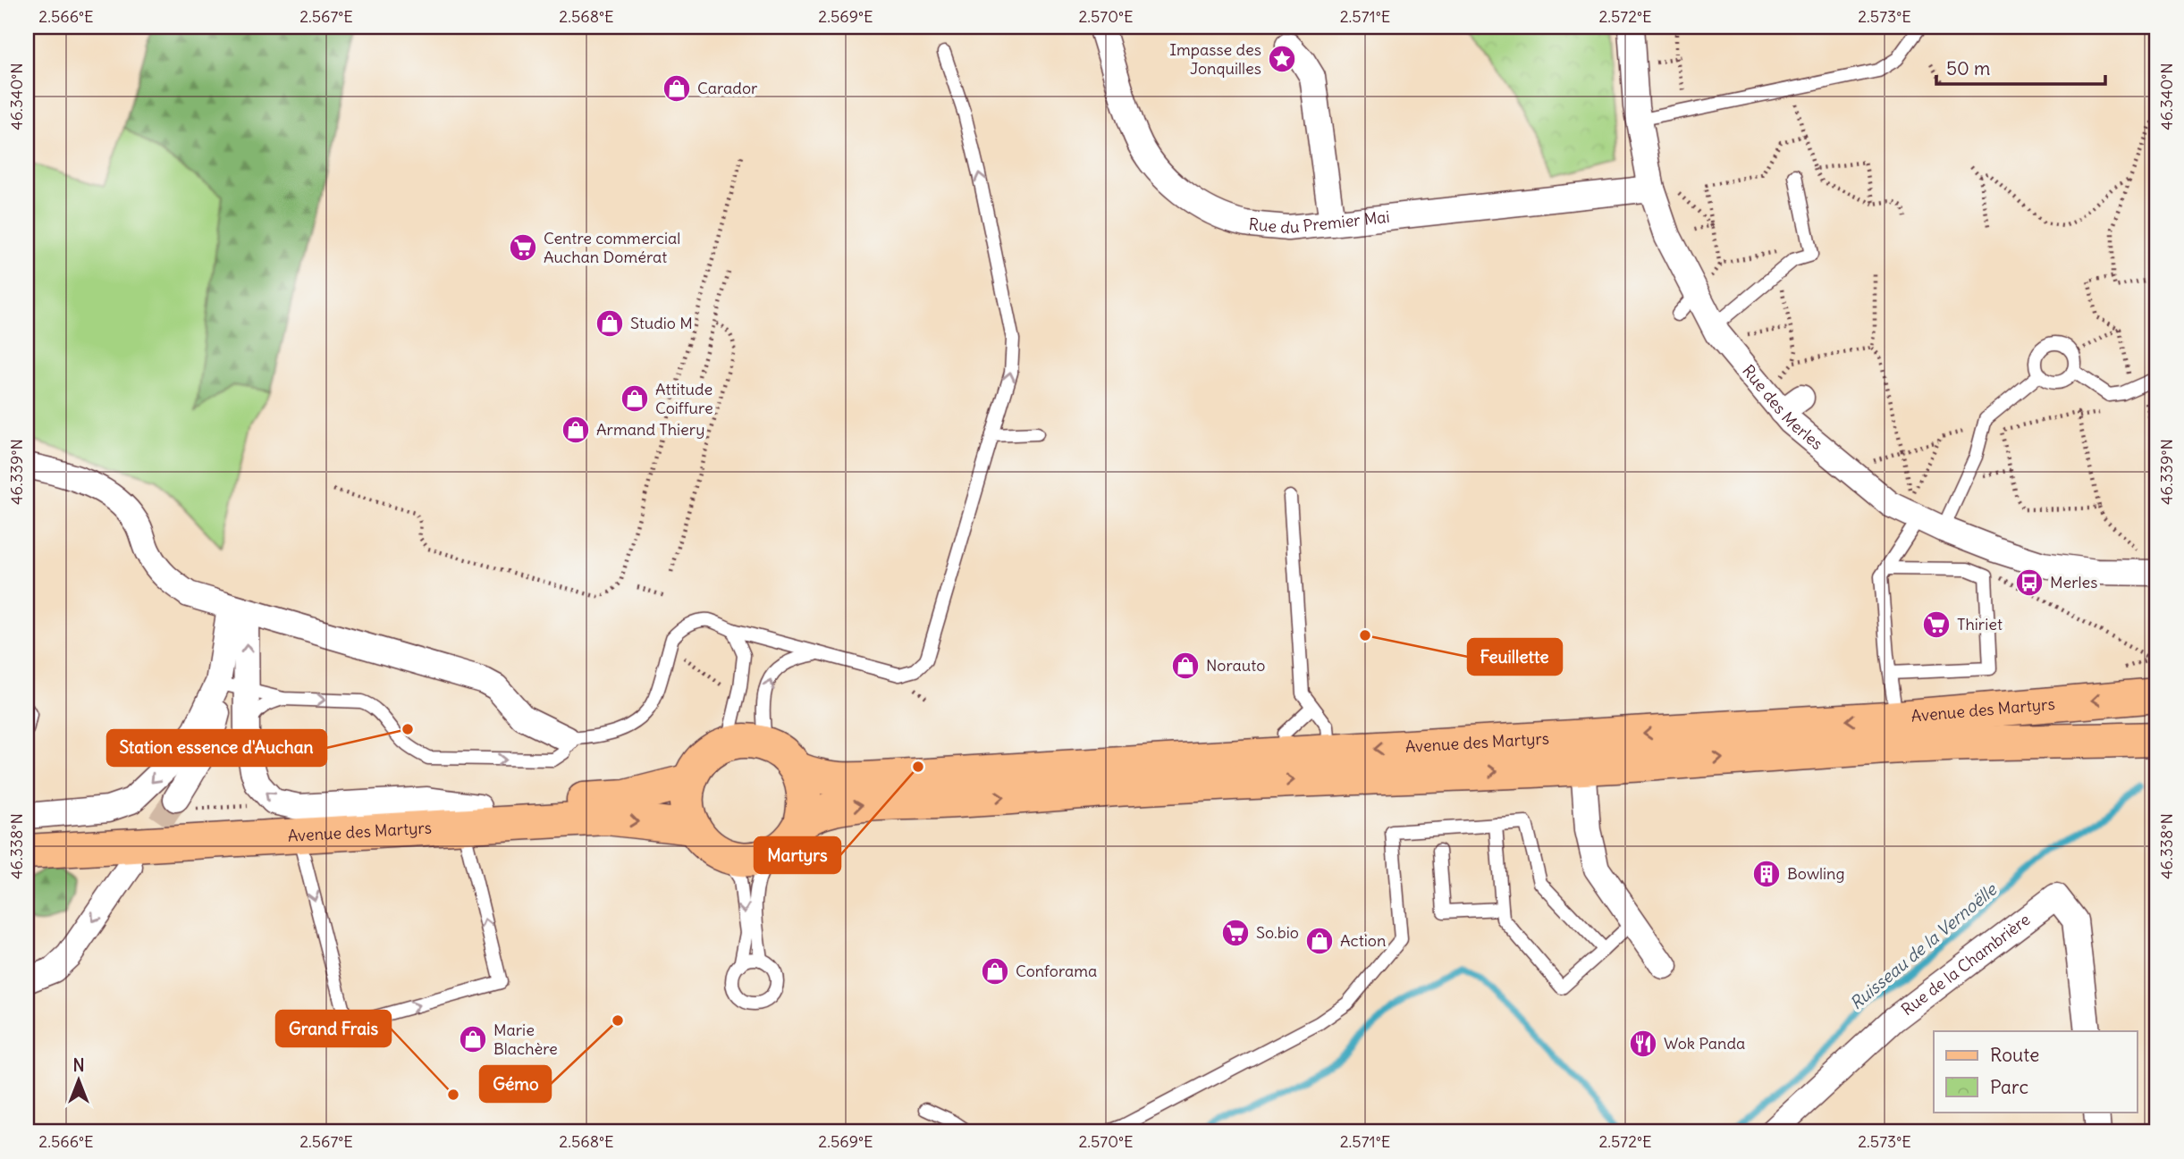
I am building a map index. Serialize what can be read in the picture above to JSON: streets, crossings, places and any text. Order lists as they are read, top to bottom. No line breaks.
{"streets":{"main road":["Avenue des Martyrs"],"street":["Rue du Premier Mai","Rue des Merles","Rue de la Chambrière"]},"crossings":[["Rue du Premier Mai","Rue des Merles"]],"water":["Ruisseau de la Vernoëlle"],"places":{"place":["Impasse des Jonquilles"],"shop":["Carador","Studio M","Attitude Coiffure","Armand Thiery","Norauto","Action","Conforama","Marie Blachère"],"supermarket":["Centre commercial Auchan Domérat","Thiriet","So.bio"],"bus stop":["Merles"],"other":["Feuillette","Station essence d'Auchan","Martyrs","Gémo","Grand Frais"],"building":["Bowling"],"restaurant":["Wok Panda"]},"legend":["Route","Parc"],"scale_bar":"50 m","north":"top","coordinates":["2.566°E","2.567°E","2.568°E","2.569°E","2.570°E","2.571°E","2.572°E","2.573°E","46.340°N","46.339°N","46.338°N"]}
